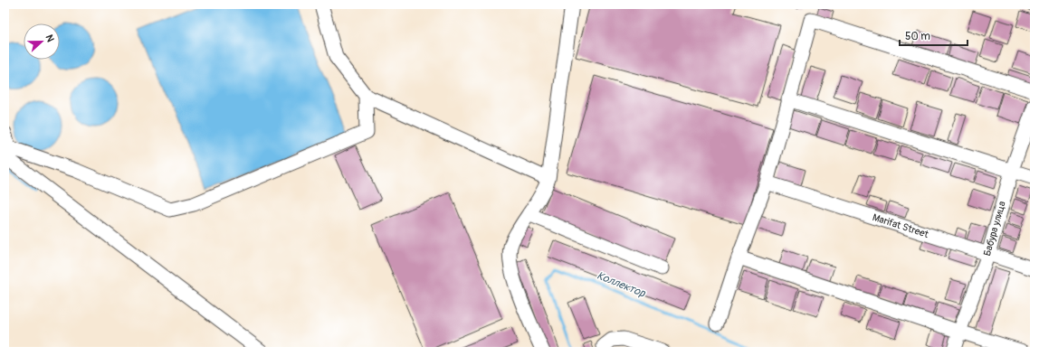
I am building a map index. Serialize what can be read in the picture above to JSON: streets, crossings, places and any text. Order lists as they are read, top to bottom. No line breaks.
{"streets":{"street":["Marifat Street","Бабура улица"]},"crossings":[["Marifat Street","Бабура улица"]],"water":["Коллектор"],"scale_bar":"50 m","north":"right"}
